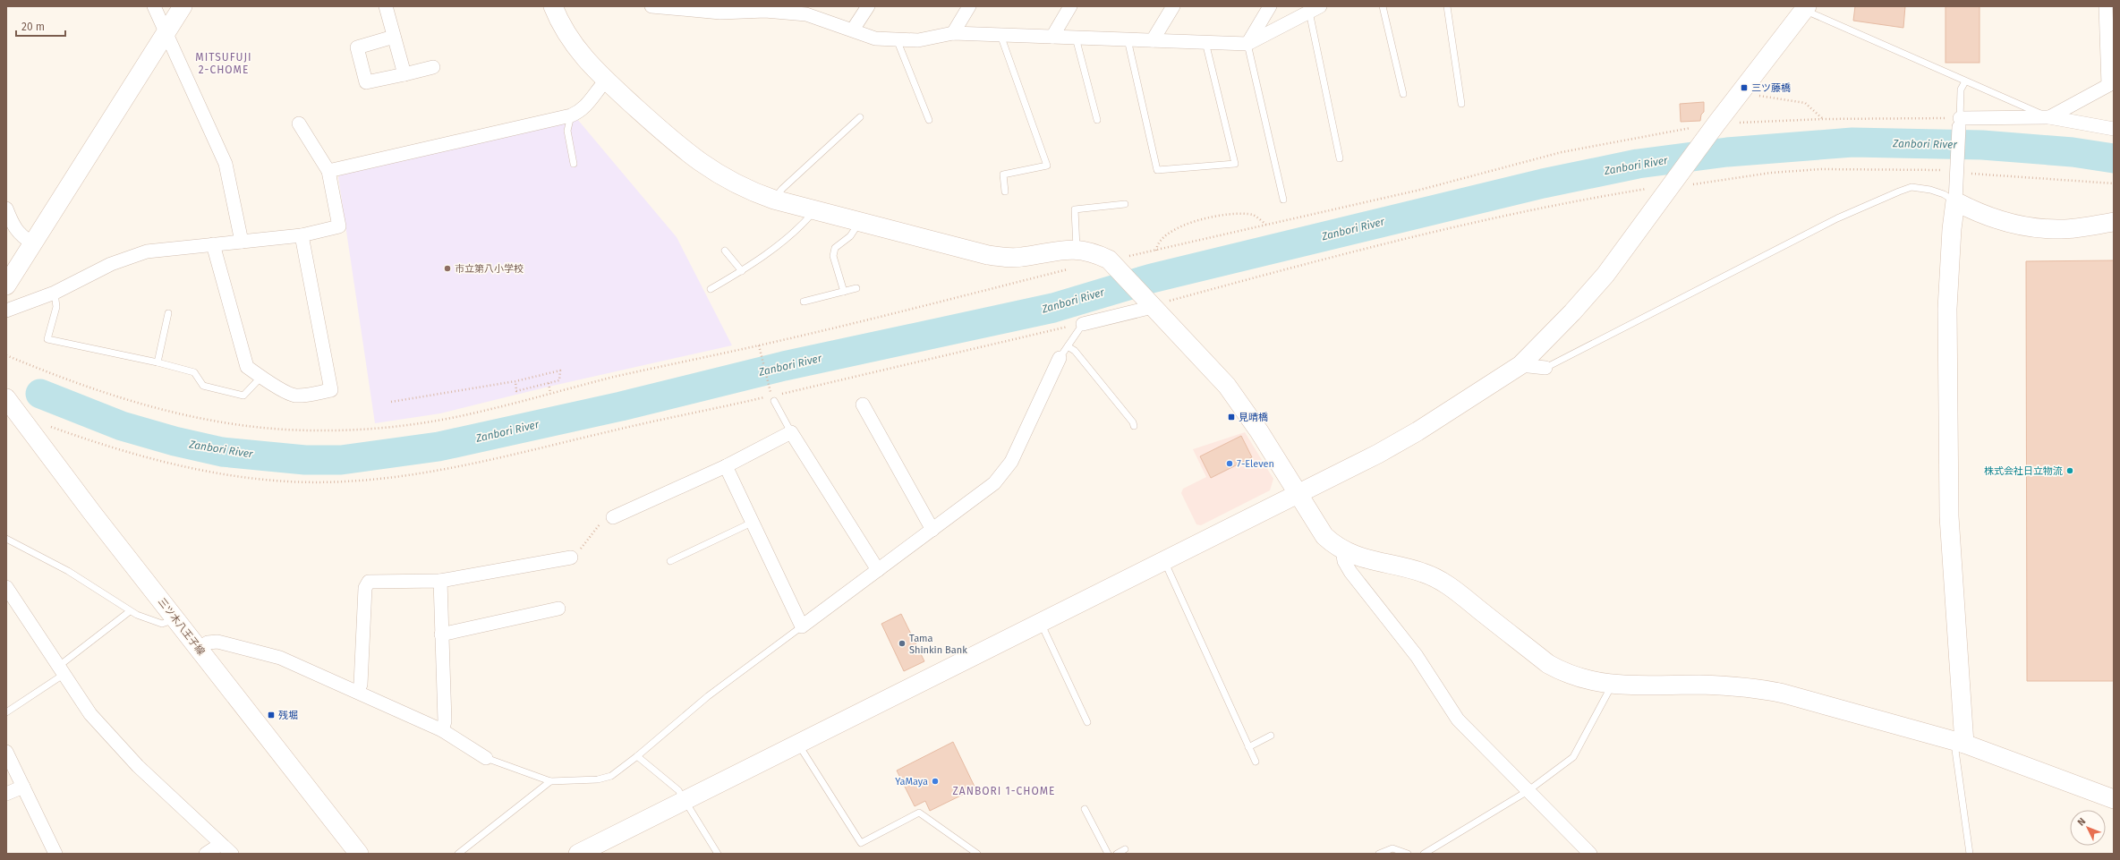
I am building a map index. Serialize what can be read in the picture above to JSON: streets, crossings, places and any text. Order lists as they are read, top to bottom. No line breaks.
{"streets":{"street":["三ツ木八王子線"]},"districts":["MITSUFUJI 2-CHOME","ZANBORI 1-CHOME"],"water":["Zanbori River"],"places":{"transit":["三ツ藤橋","見晴橋","残堀"],"other":["市立第八小学校","7-Eleven","株式会社日立物流","Tama Shinkin Bank","YaMaya"]},"scale_bar":"20 m","north":"top left"}
